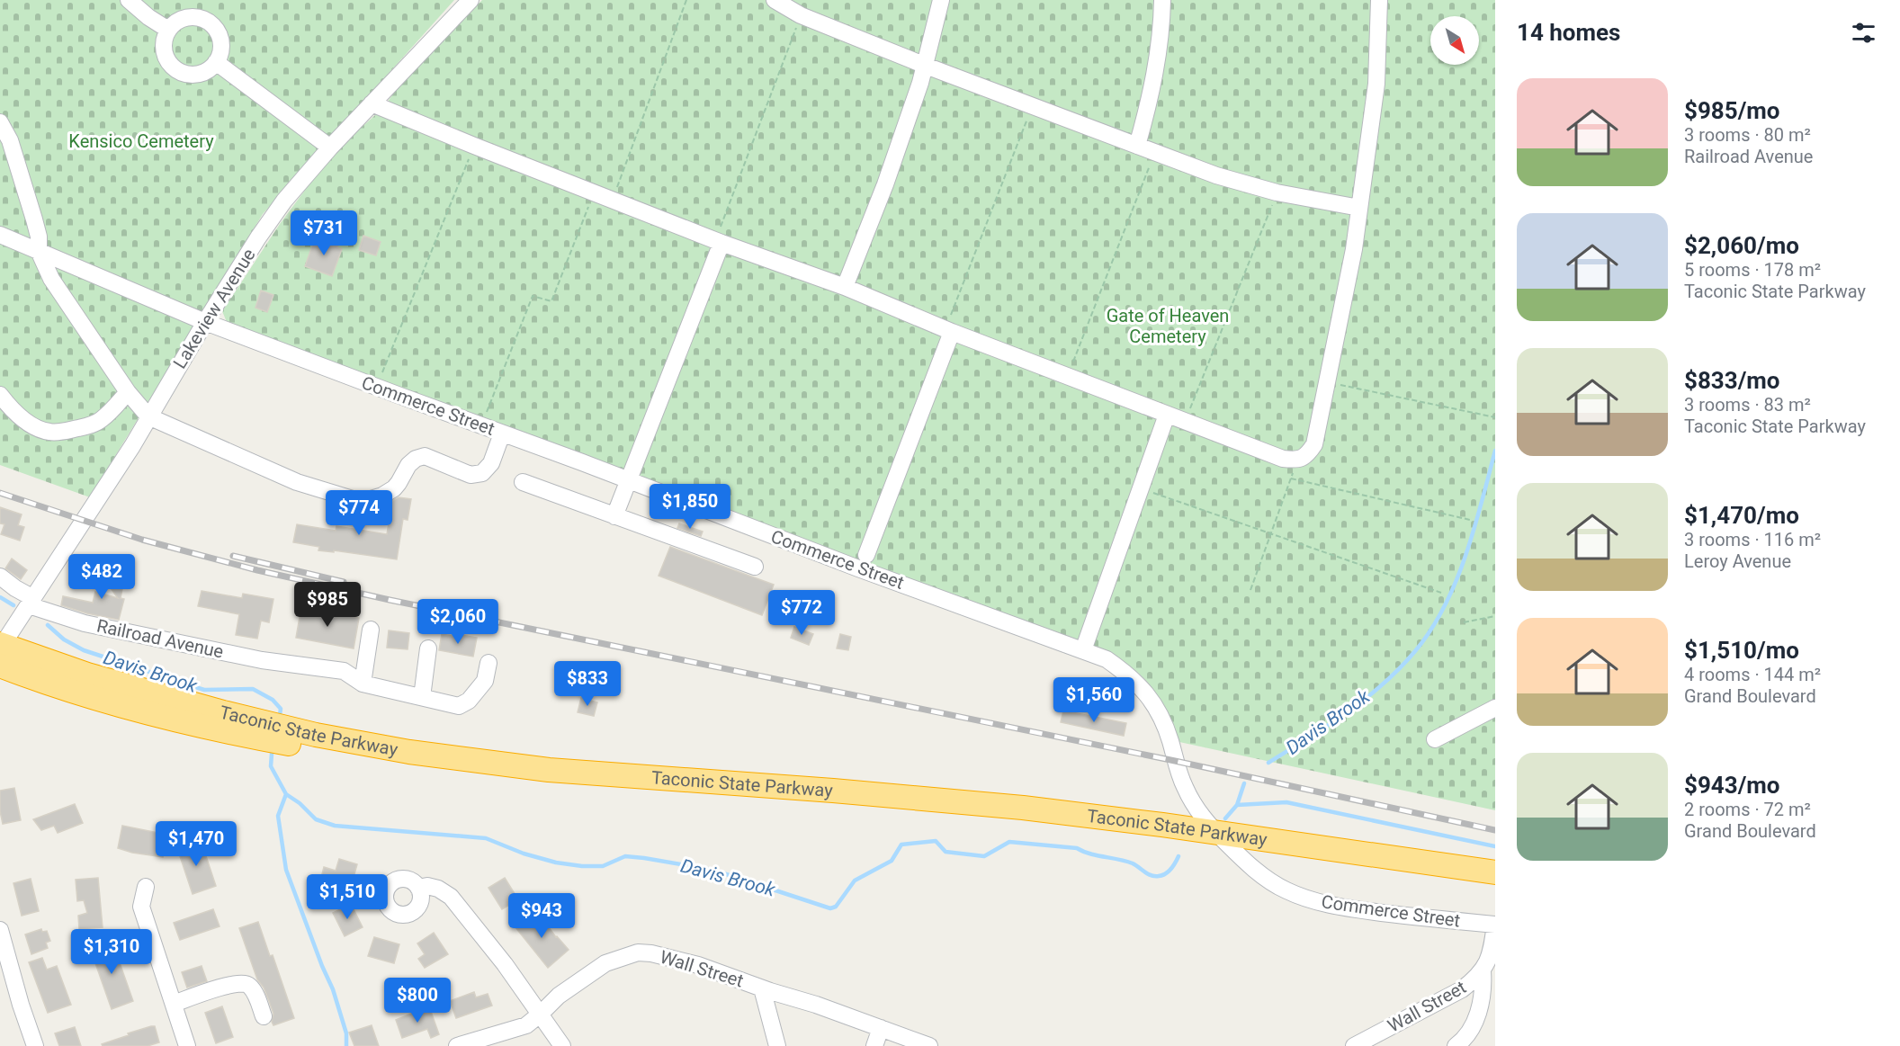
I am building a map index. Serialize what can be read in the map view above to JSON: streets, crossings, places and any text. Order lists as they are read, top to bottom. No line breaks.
{"streets":{"highway":["Taconic State Parkway"],"street":["Lakeview Avenue","Commerce Street","Railroad Avenue","Wall Street"]},"crossings":[["Lakeview Avenue","Commerce Street"],["Lakeview Avenue","Railroad Avenue"],["Lakeview Avenue","Taconic State Parkway"],["Commerce Street","Taconic State Parkway"],["Commerce Street","Wall Street"]],"water":["Davis Brook"],"parks":["Kensico Cemetery","Gate of Heaven Cemetery"],"north":"bottom right","page":{"heading":"14 homes","list":[{"name":"$985/mo","note":"3 rooms · 80 m² · Railroad Avenue"},{"name":"$2,060/mo","note":"5 rooms · 178 m² · Taconic State Parkway"},{"name":"$833/mo","note":"3 rooms · 83 m² · Taconic State Parkway"},{"name":"$1,470/mo","note":"3 rooms · 116 m² · Leroy Avenue"},{"name":"$1,510/mo","note":"4 rooms · 144 m² · Grand Boulevard"},{"name":"$943/mo","note":"2 rooms · 72 m² · Grand Boulevard"}],"price":["$731","$1,850","$774","$482","$985","$772","$2,060","$833","$1,560","$1,470","$1,510","$943","$1,310","$800"]}}
